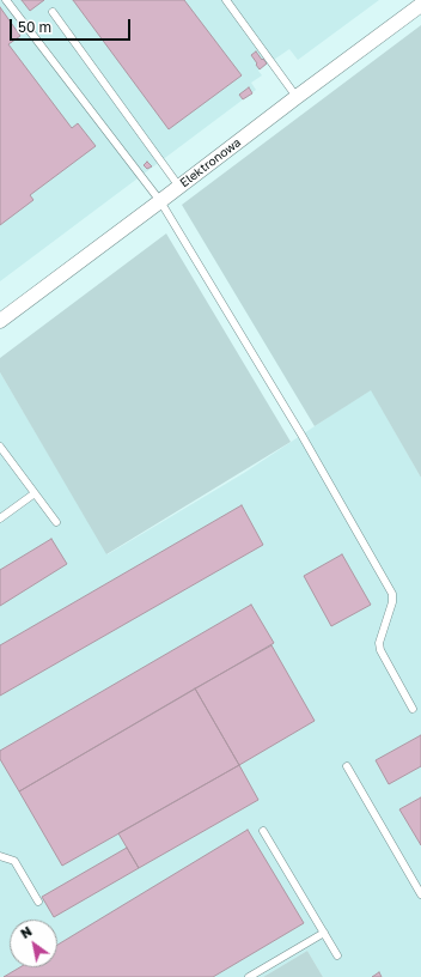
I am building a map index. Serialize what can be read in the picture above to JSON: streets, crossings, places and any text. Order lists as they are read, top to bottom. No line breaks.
{"streets":{"street":["Elektronowa"]},"scale_bar":"50 m","north":"top left"}
